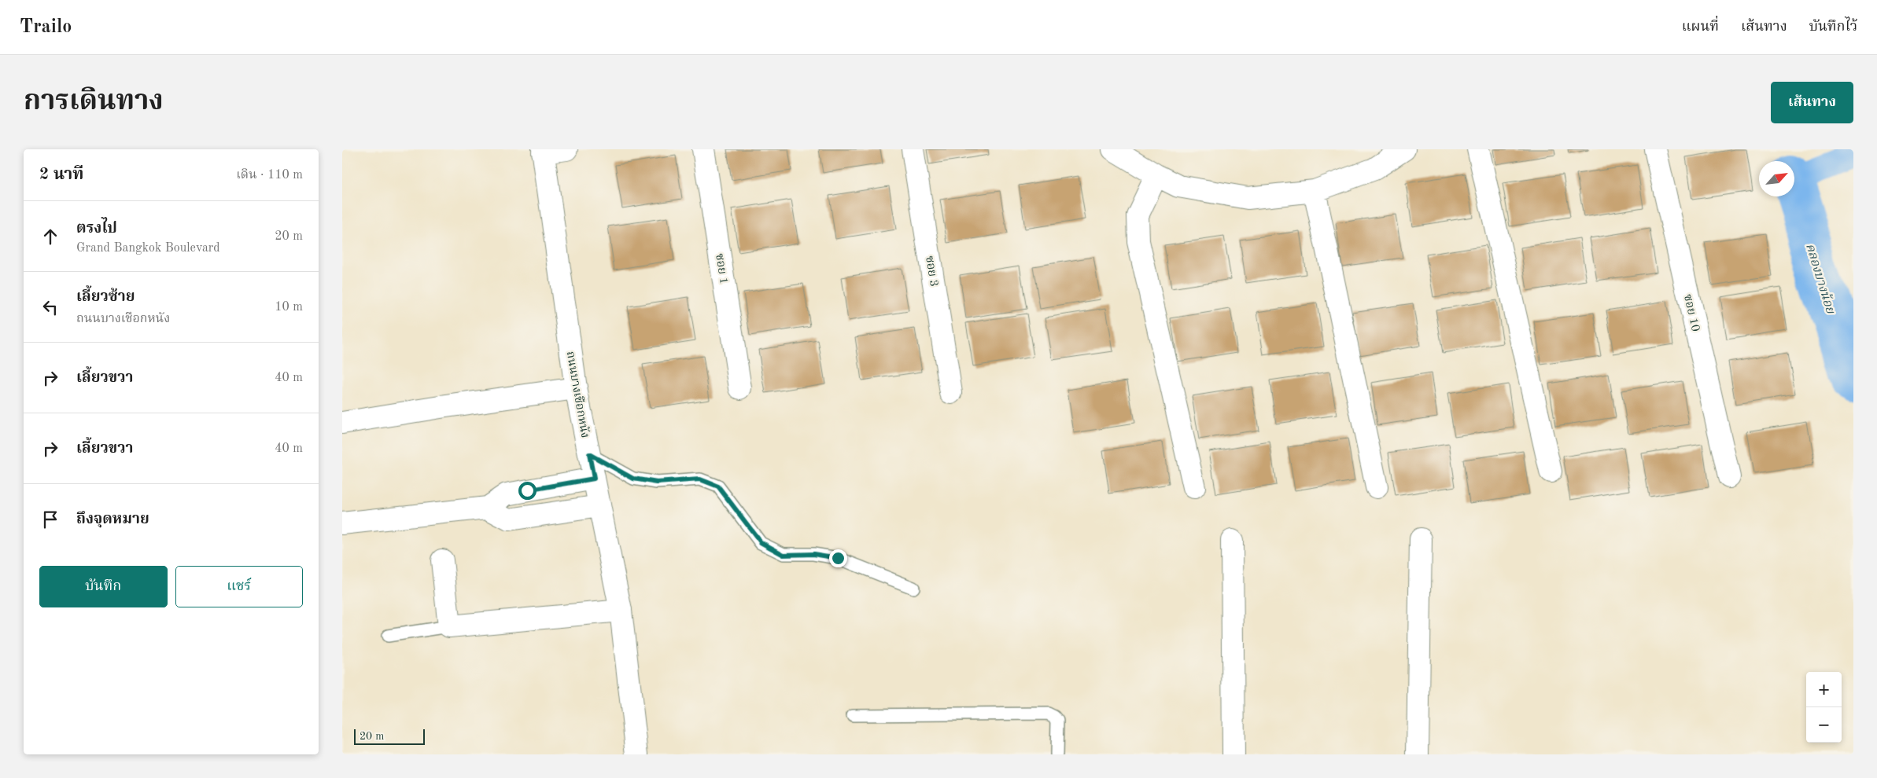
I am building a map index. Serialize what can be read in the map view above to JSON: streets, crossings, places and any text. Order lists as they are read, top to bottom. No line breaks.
{"streets":{"street":["ซอย 1","ซอย 3","ซอย 10","ถนนบางเชือกหนัง"]},"water":["คลองบางน้อย"],"scale_bar":"20 m","north":"top right","page":{"header":"Trailo","nav":["แผนที่","เส้นทาง","บันทึกไว้"],"title":"การเดินทาง","buttons":["เส้นทาง",["บันทึก","แชร์"]],"heading":["2 นาที","เดิน · 110 m"],"list":[["ตรงไป","Grand Bangkok Boulevard","20 m"],["เลี้ยวซ้าย","ถนนบางเชือกหนัง","10 m"],["เลี้ยวขวา","40 m"],["เลี้ยวขวา","40 m"],"ถึงจุดหมาย"],"map_buttons":["+","−"],"scale":"20 m"}}
